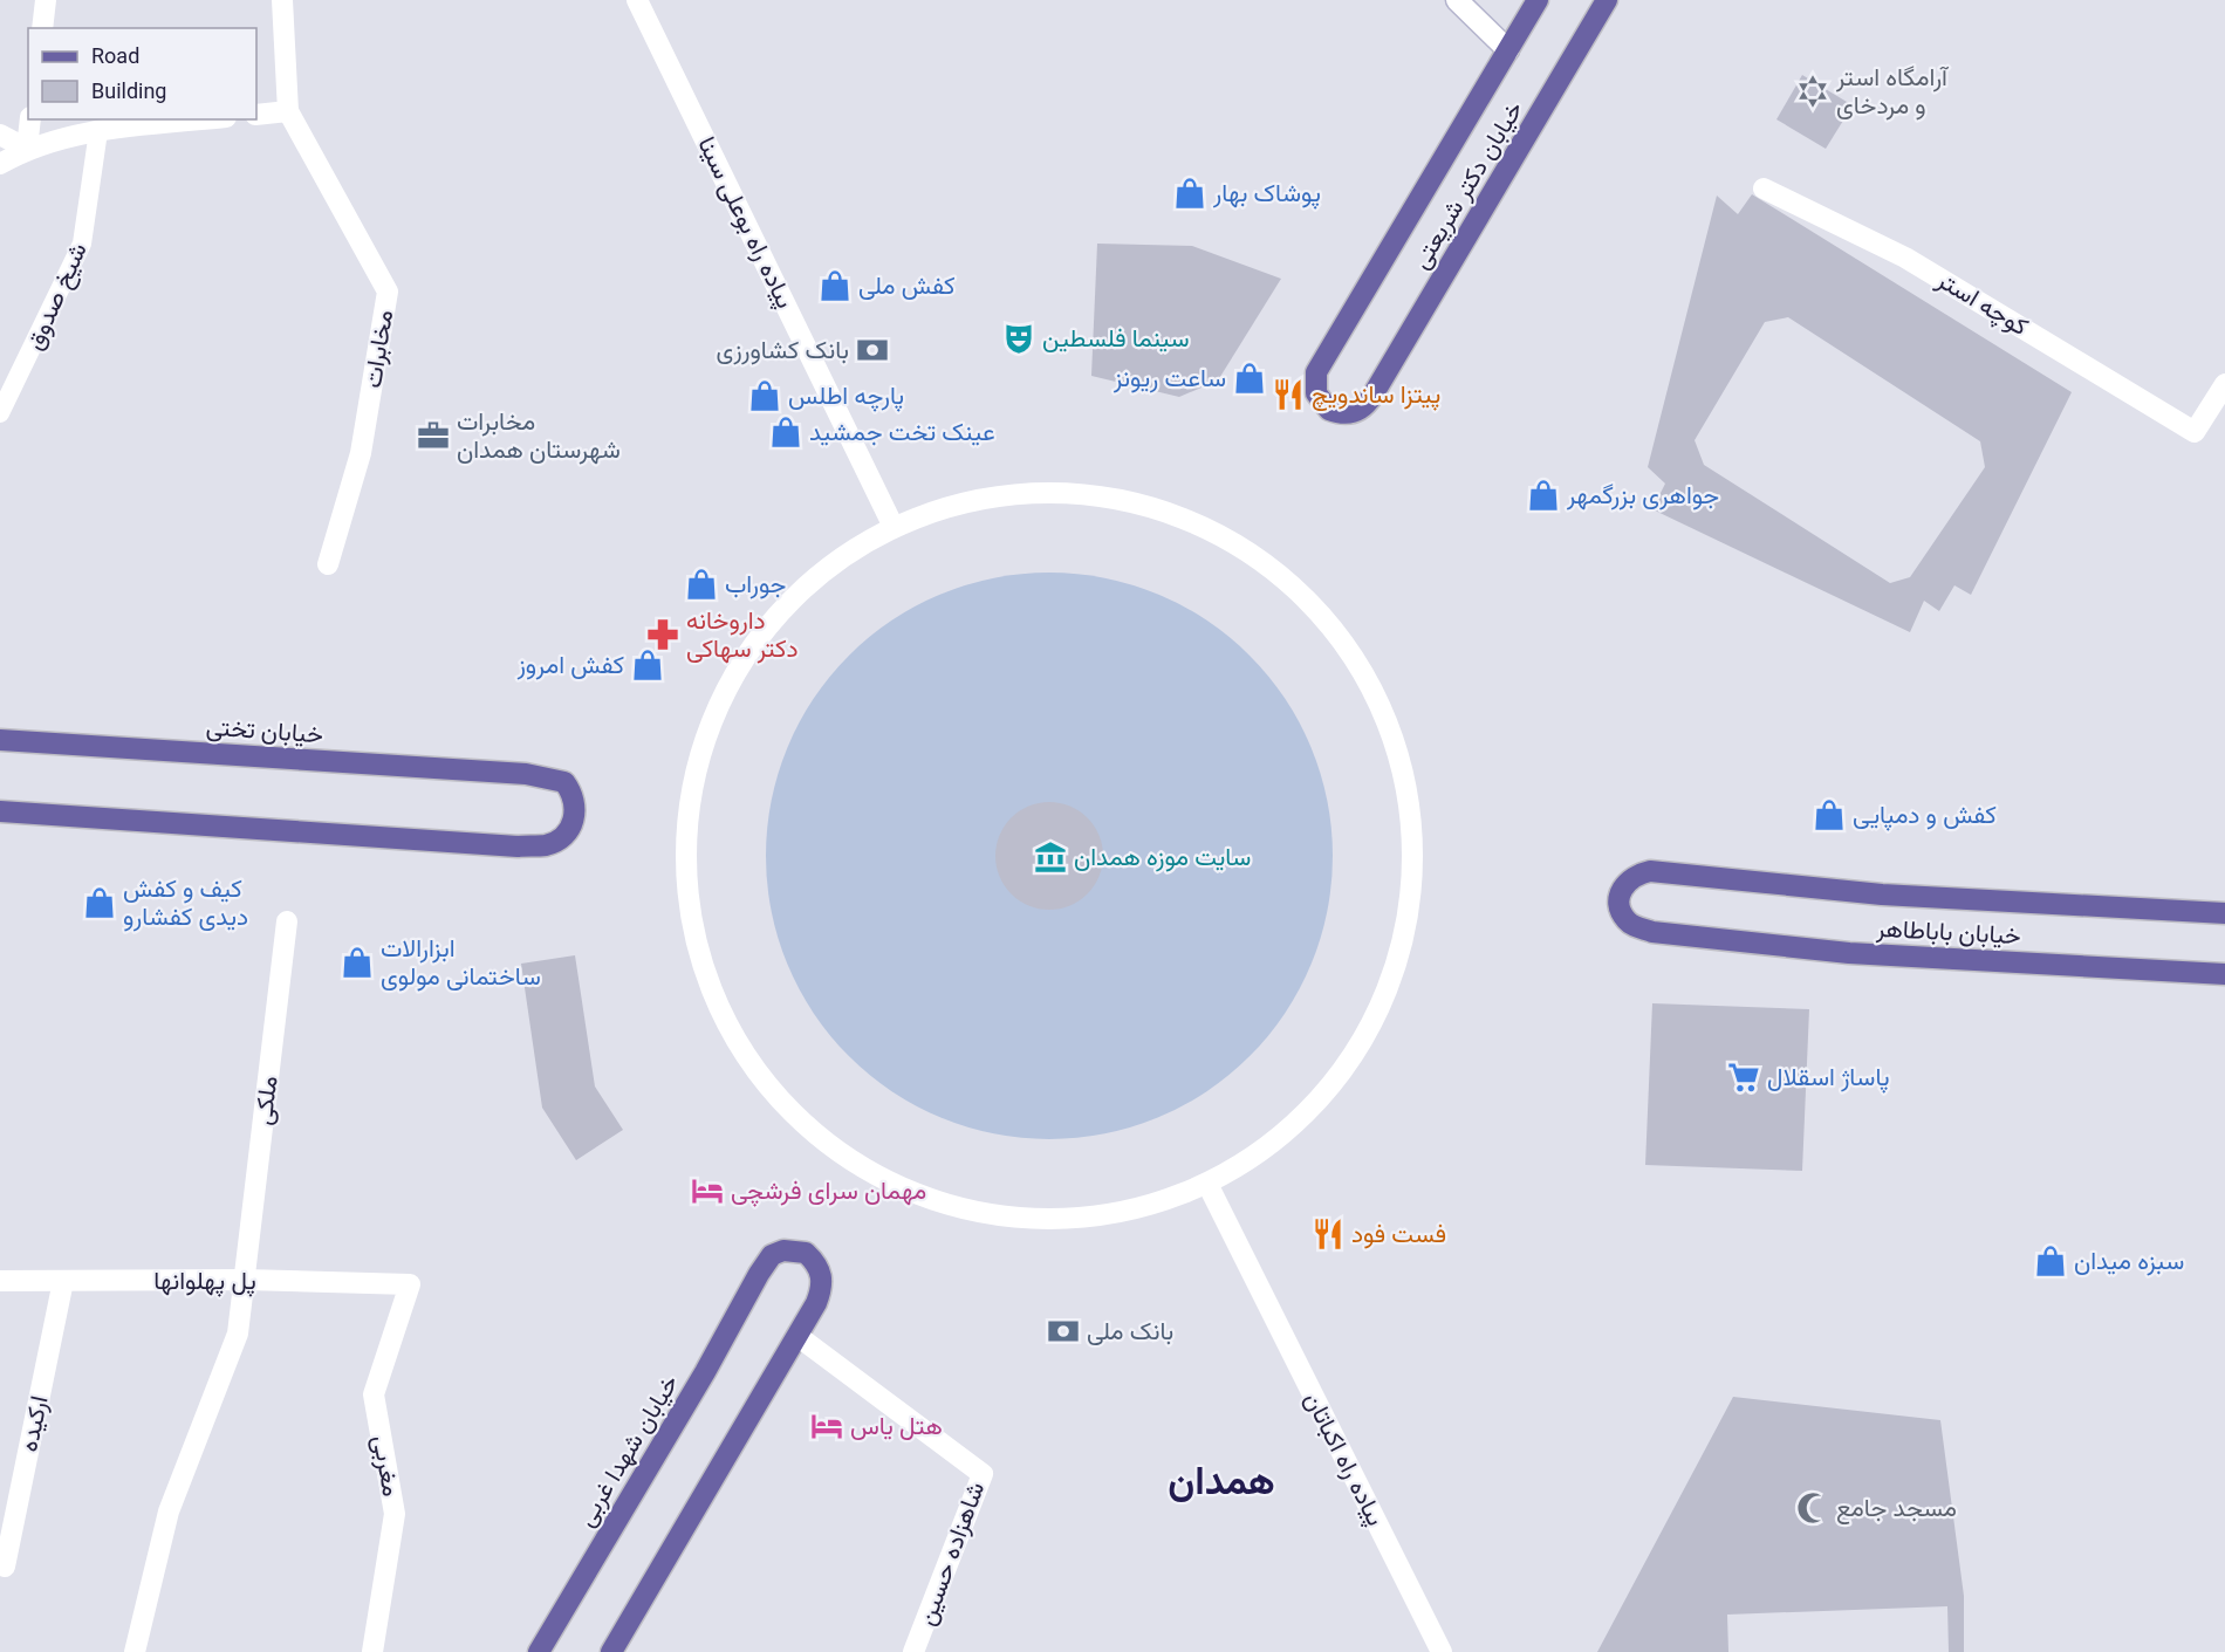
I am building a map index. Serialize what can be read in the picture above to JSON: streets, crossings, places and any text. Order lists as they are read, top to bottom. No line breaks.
{"streets":{"main road":["خیابان دکتر شریعتی","خیابان تختی","خیابان باباطاهر","خیابان شهدا غربی"],"street":["پیاده راه بوعلی سینا","کوچه استر","مخابرات","ملکی","پل پهلوانها","ارکیده","پیاده راه اکباتان","مغربی","شاهزاده حسین"],"lane":["شیخ صدوق"]},"crossings":[["ملکی","پل پهلوانها"],["پل پهلوانها","ارکیده"],["پل پهلوانها","مغربی"],["خیابان شهدا غربی","شاهزاده حسین"]],"districts":["همدان"],"places":{"synagogue":["آرامگاه استر و مردخای"],"shop":["پوشاک بهار","کفش ملی","ساعت ریونز","پارچه اطلس","عینک تخت جمشید","جواهری بزرگمهر","جوراب","کفش امروز","کفش و دمپایی","کیف و کفش دیدی کفشارو","ابزارالات ساختمانی مولوی","سبزه میدان"],"theatre":["سینما فلسطین"],"bank":["بانک کشاورزی","بانک ملی"],"restaurant":["پیتزا ساندویچ","فست فود"],"office":["مخابرات شهرستان همدان"],"pharmacy":["داروخانه دکتر سهاکی"],"museum":["سایت موزه همدان"],"supermarket":["پاساژ اسقلال"],"hotel":["مهمان سرای فرشچی","هتل یاس"],"mosque":["مسجد جامع"]},"legend":["Road","Building"]}
